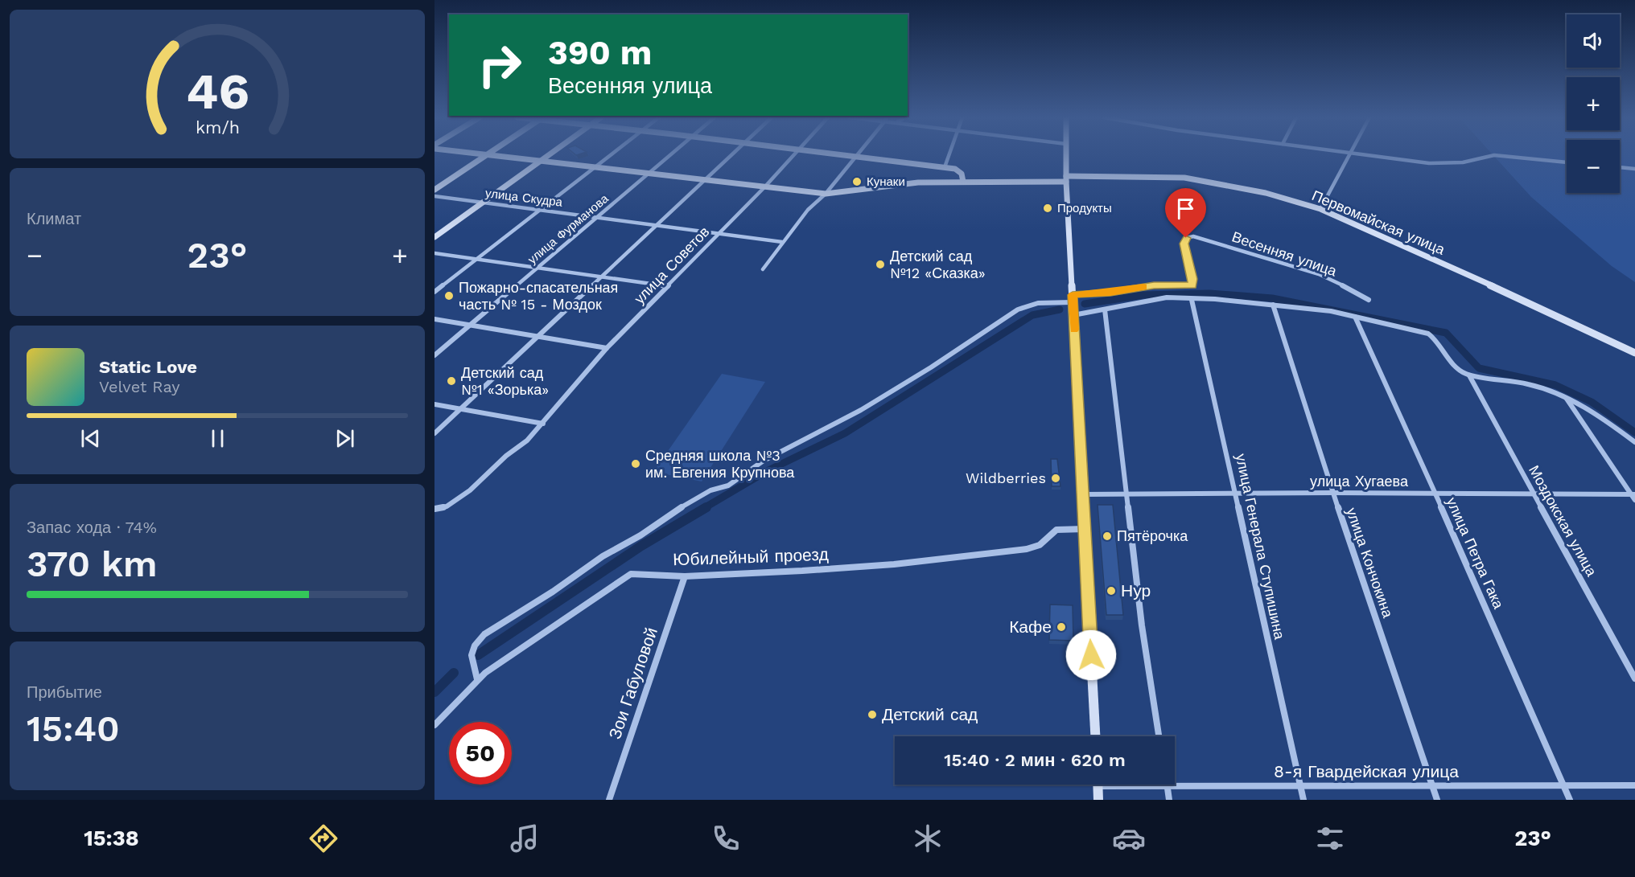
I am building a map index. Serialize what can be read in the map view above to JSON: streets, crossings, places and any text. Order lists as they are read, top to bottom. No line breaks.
{"streets":{"street":["улица Скудра","Первомайская улица","улица Фурманова","Весенняя улица","улица Советов","улица Хугаева","Моздокская улица","улица Генерала Ступишина","улица Петра Гака","Юбилейный проезд","улица Кончокина","Зои Габуловой","8-я Гвардейская улица"]},"crossings":[["улица Скудра","улица Фурманова"],["улица Скудра","улица Советов"],["Первомайская улица","улица Фурманова"],["Первомайская улица","улица Советов"],["улица Хугаева","Моздокская улица"],["улица Хугаева","улица Генерала Ступишина"],["улица Хугаева","улица Петра Гака"],["улица Хугаева","улица Кончокина"],["улица Генерала Ступишина","8-я Гвардейская улица"],["улица Петра Гака","8-я Гвардейская улица"],["Юбилейный проезд","Зои Габуловой"],["улица Кончокина","8-я Гвардейская улица"]],"places":["Кунаки","Продукты","Детский сад №12 «Сказка»","Пожарно-спасательная часть № 15 - Моздок","Детский сад №1 «Зорька»","Средняя школа №3 им. Евгения Крупнова","Wildberries","Пятёрочка","Нур","Кафе","Детский сад"],"page":{"map_buttons":["+","−"],"turn":["390 m","Весенняя улица"],"tile":["Климат",["Запас хода · 74%","370 km"],["Прибытие","15:40"]],"heat":["−","23°","+"],"song":["Static Love","Velvet Ray"],"limit":"50","trip":"15:40 · 2 мин · 620 m","tabs":["15:38","23°"],"gauge":["46","km/h"]}}
